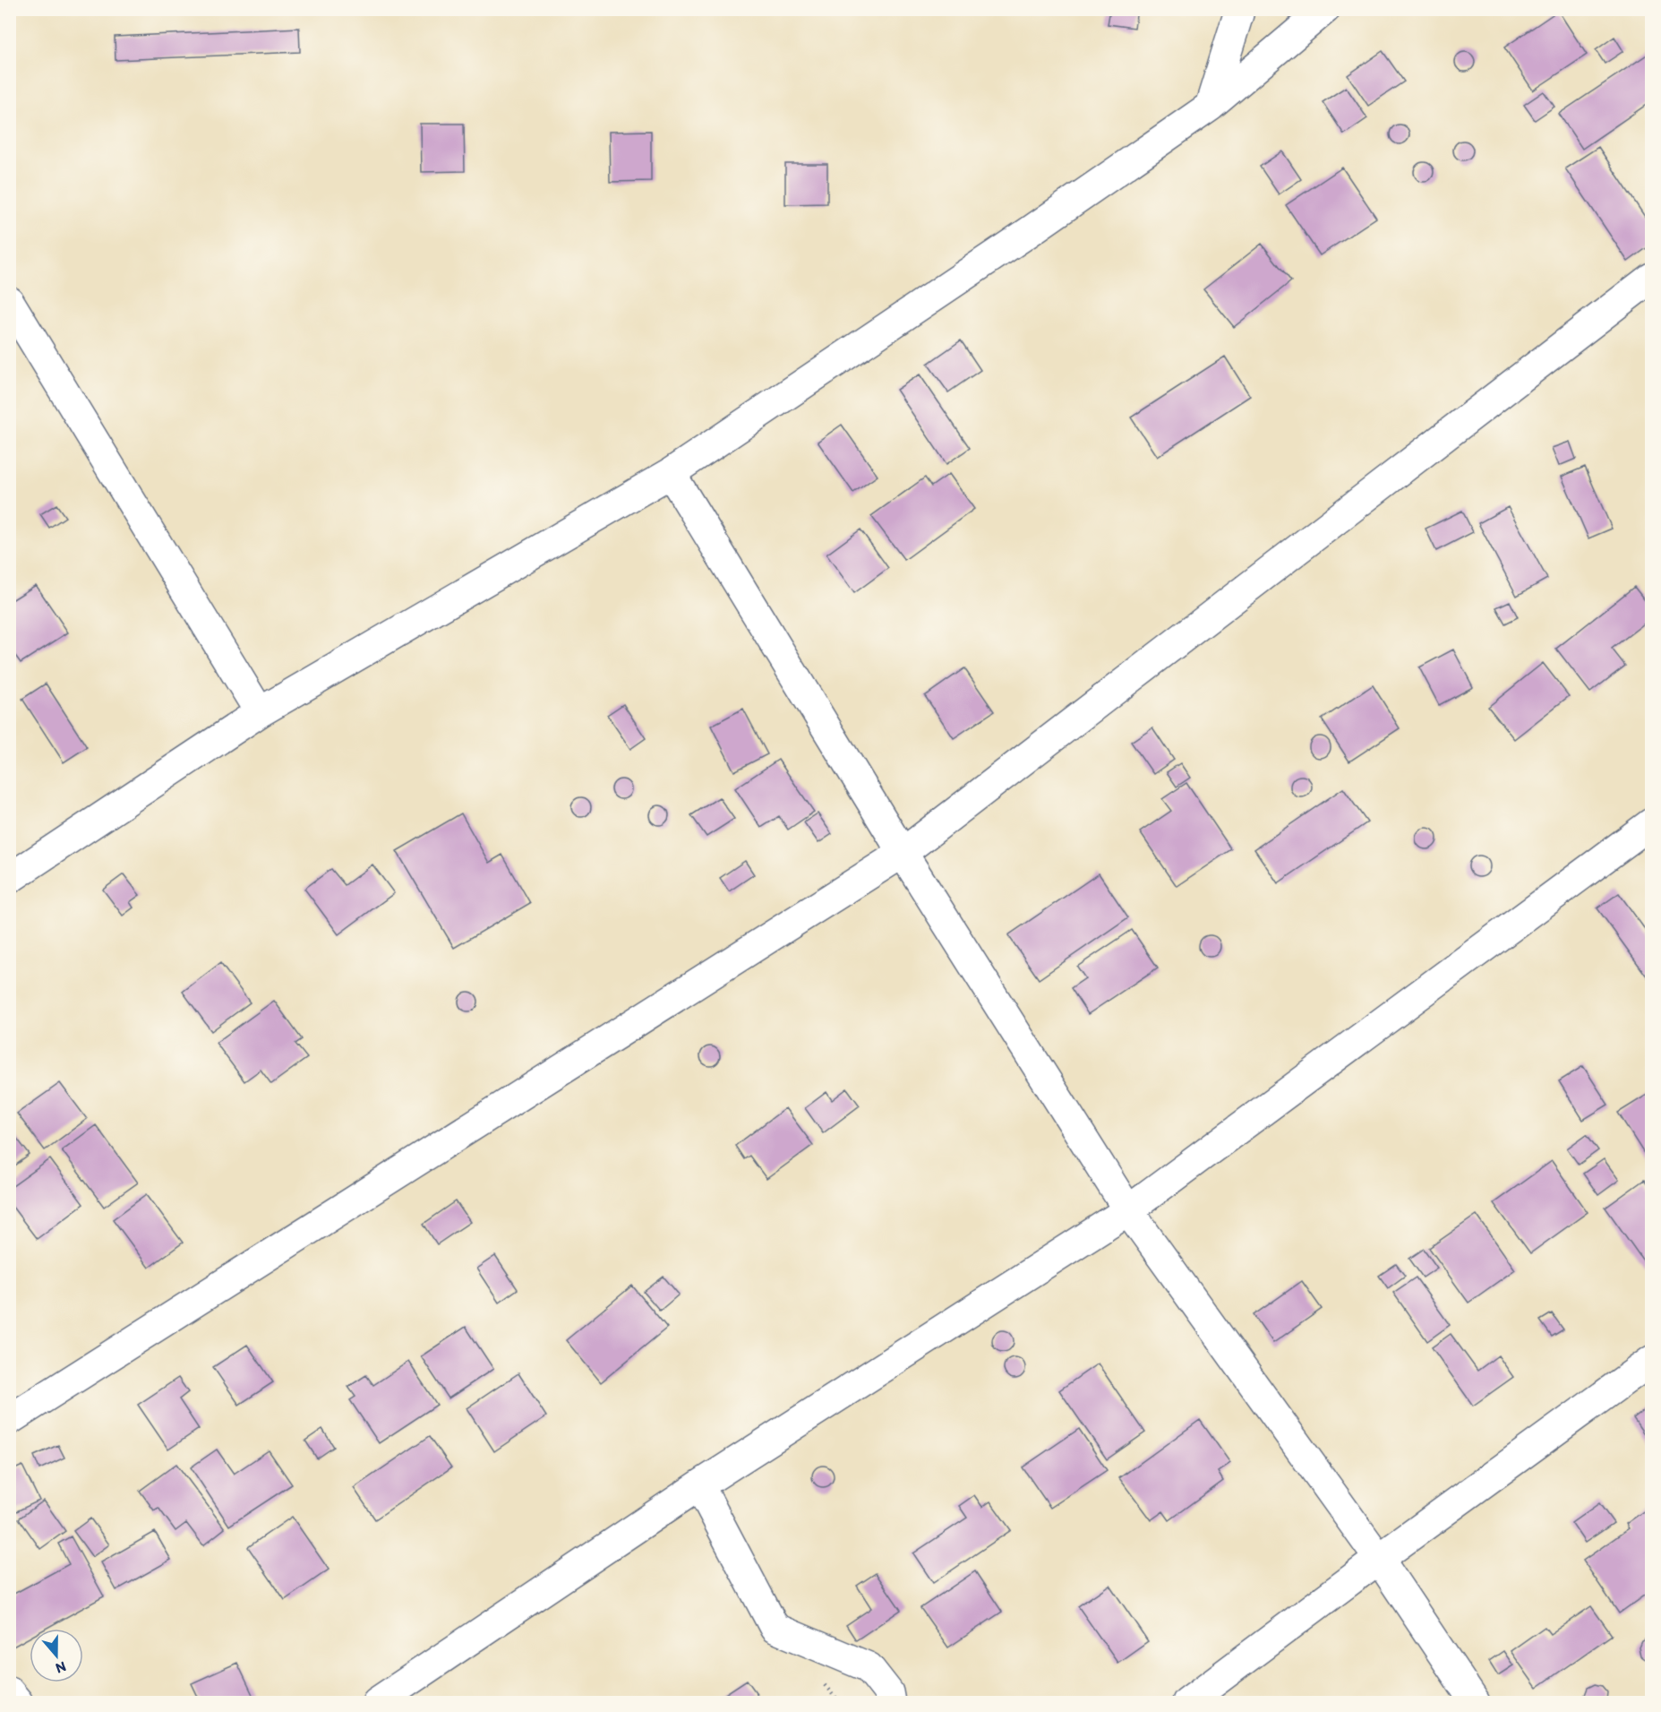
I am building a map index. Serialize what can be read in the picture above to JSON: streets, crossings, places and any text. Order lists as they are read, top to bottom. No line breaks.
{"north":"bottom"}
